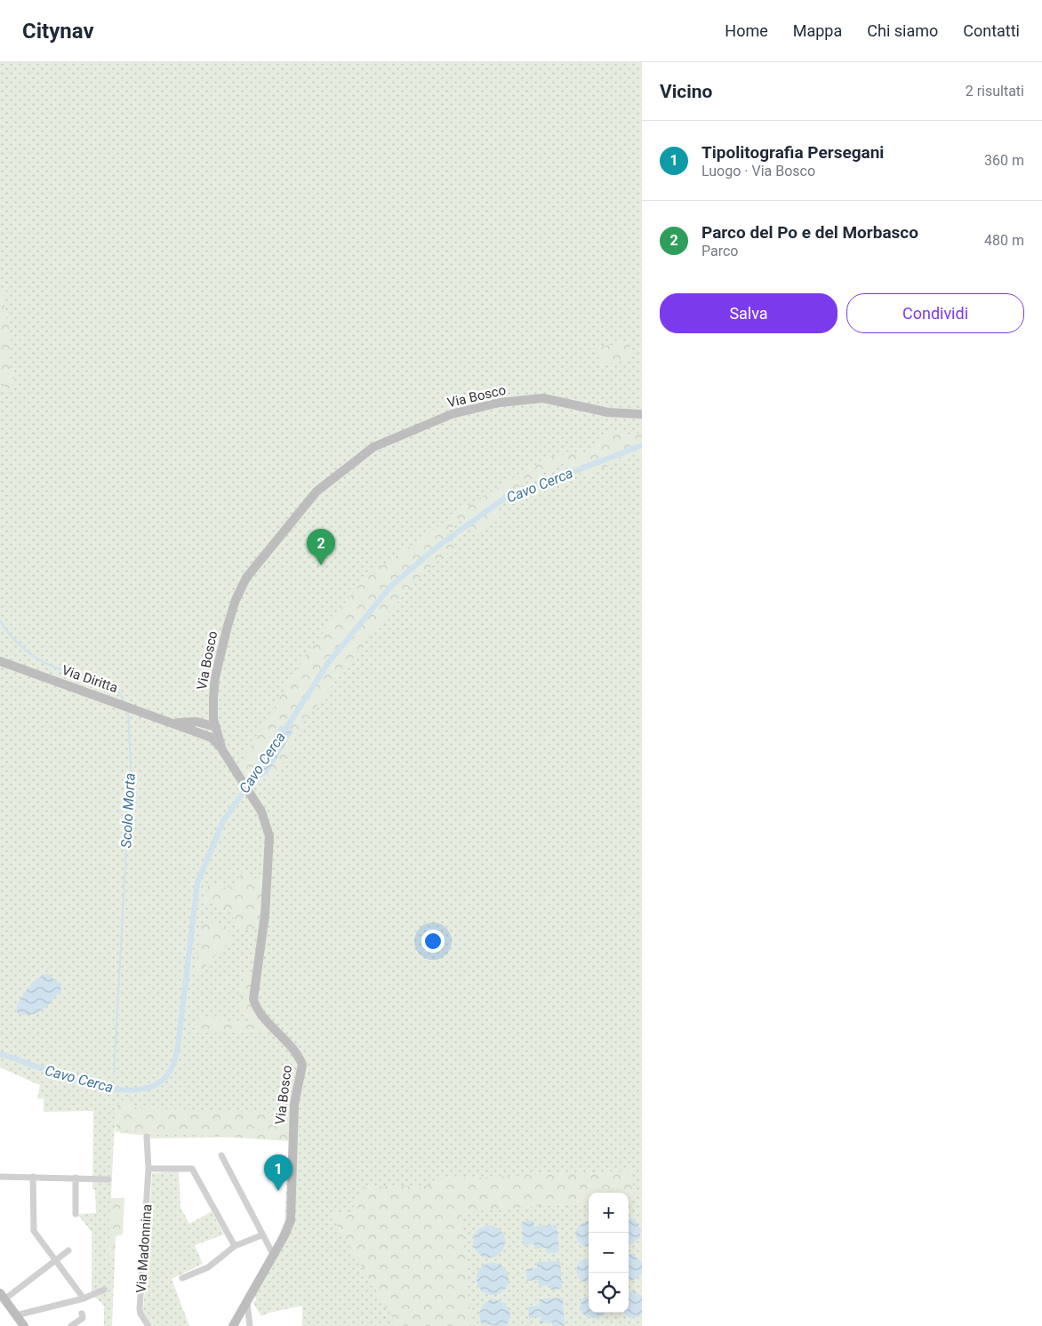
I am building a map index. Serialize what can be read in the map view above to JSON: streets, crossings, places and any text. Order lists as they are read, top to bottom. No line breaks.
{"streets":{"street":["Via Bosco","Via Diritta","Via Madonnina"]},"crossings":[["Via Bosco","Via Diritta"]],"water":["Cavo Cerca","Scolo Morta"],"page":{"header":"Citynav","nav":["Home","Mappa","Chi siamo","Contatti"],"heading":["Vicino","2 risultati"],"list":[{"mark":"1","name":"Tipolitografia Persegani","note":"Luogo · Via Bosco","value":"360 m"},{"mark":"2","name":"Parco del Po e del Morbasco","note":"Parco","value":"480 m"}],"buttons":["Salva","Condividi"],"pins":["2","1"],"map_buttons":["+","−"]}}
